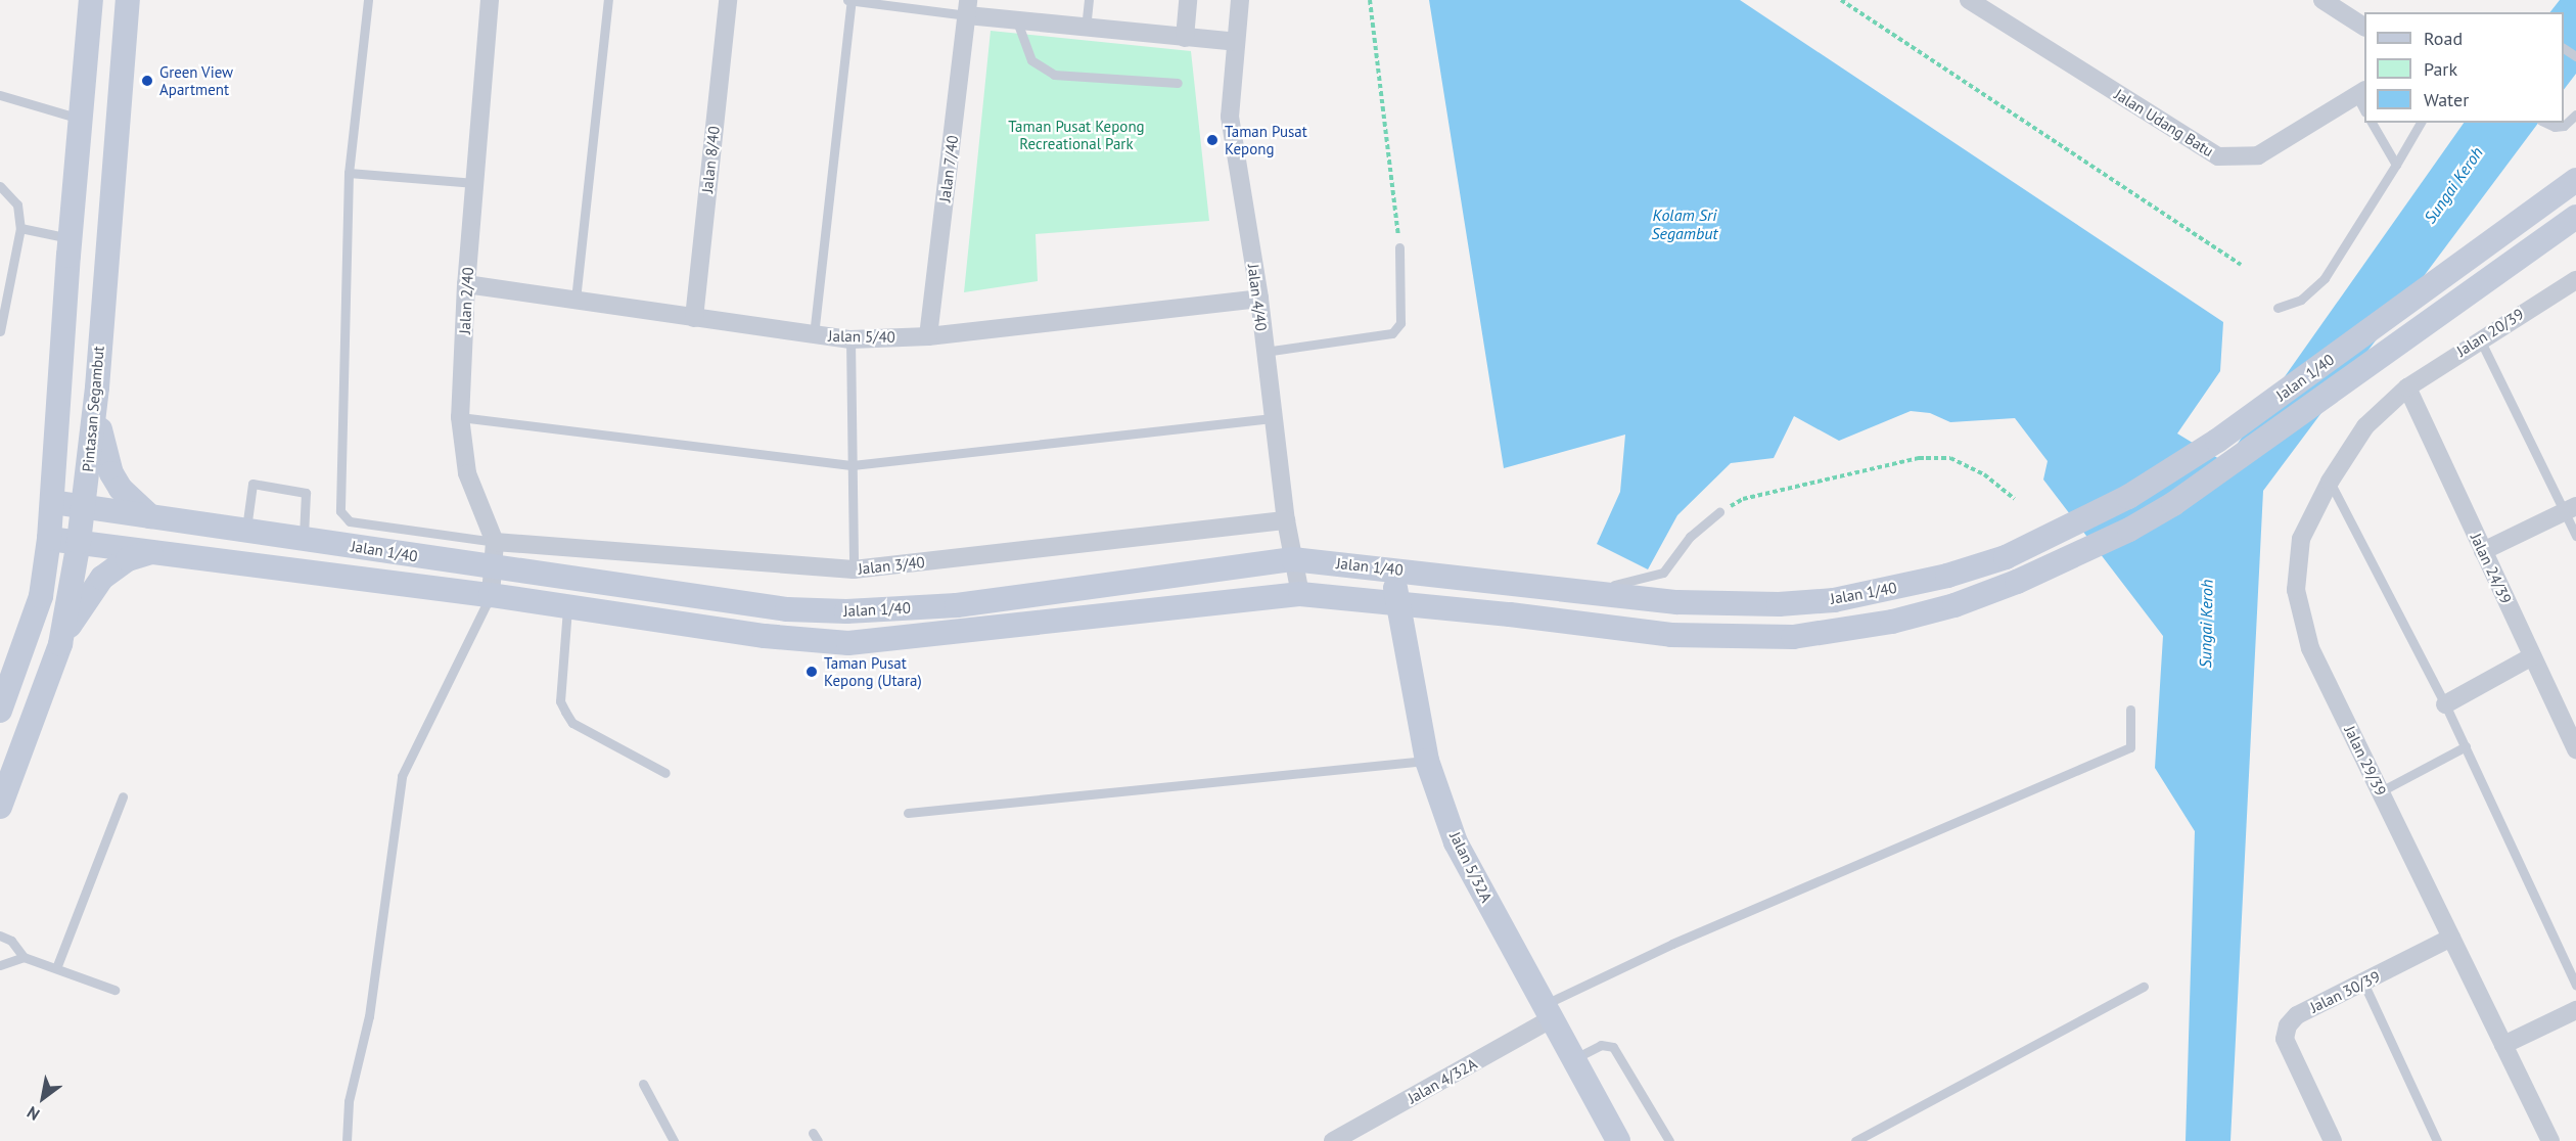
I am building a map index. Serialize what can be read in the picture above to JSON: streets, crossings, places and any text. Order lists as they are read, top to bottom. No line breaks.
{"streets":{"main road":["Jalan 1/40","Pintasan Segambut","Jalan 5/32A"],"street":["Jalan Udang Batu","Jalan 8/40","Jalan 7/40","Jalan 4/40","Jalan 2/40","Jalan 20/39","Jalan 5/40","Jalan 3/40","Jalan 24/39","Jalan 29/39","Jalan 30/39","Jalan 4/32A"]},"crossings":[["Jalan 8/40","Jalan 5/40"],["Jalan 7/40","Jalan 5/40"],["Jalan 4/40","Jalan 5/40"],["Jalan 4/40","Jalan 1/40"],["Jalan 4/40","Jalan 3/40"],["Jalan 2/40","Jalan 5/40"],["Jalan 2/40","Jalan 1/40"],["Jalan 2/40","Jalan 3/40"],["Jalan 20/39","Jalan 24/39"],["Jalan 20/39","Jalan 29/39"],["Jalan 1/40","Pintasan Segambut"],["Jalan 1/40","Jalan 5/32A"],["Jalan 24/39","Jalan 29/39"],["Jalan 29/39","Jalan 30/39"],["Jalan 5/32A","Jalan 4/32A"]],"water":["Sungai Keroh","Kolam Sri Segambut"],"parks":["Taman Pusat Kepong Recreational Park"],"places":["Green View Apartment","Taman Pusat Kepong","Taman Pusat Kepong (Utara)"],"legend":["Road","Park","Water"],"north":"bottom left"}
